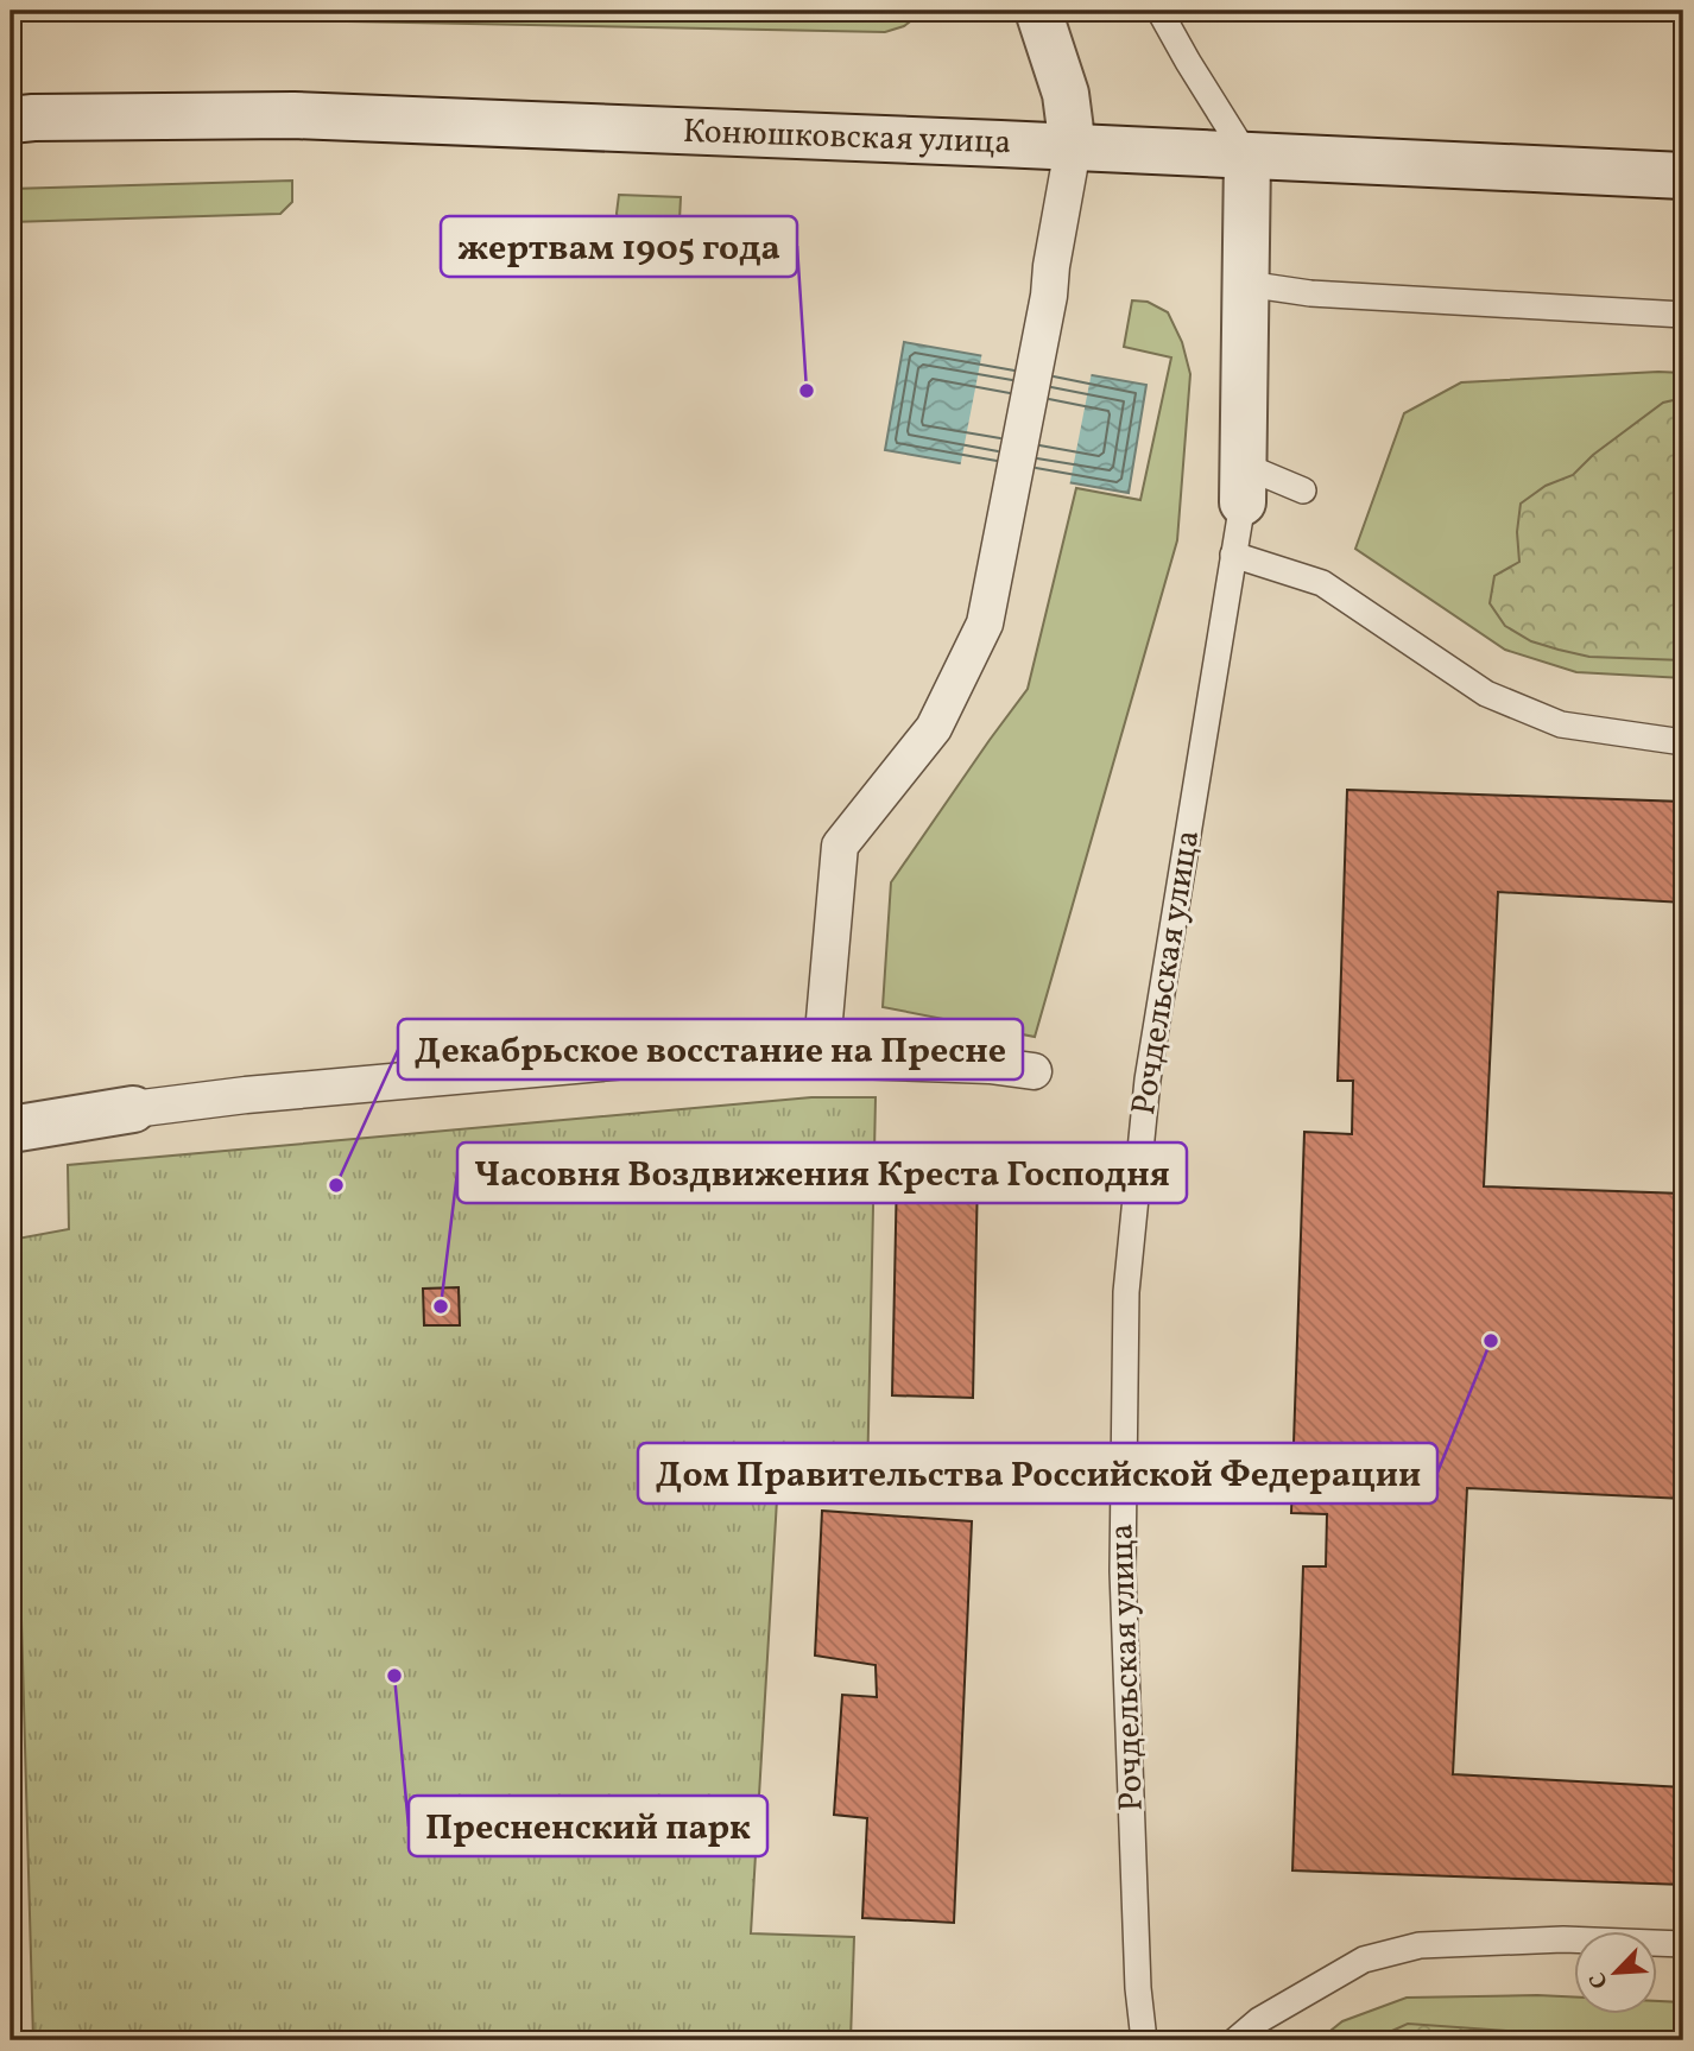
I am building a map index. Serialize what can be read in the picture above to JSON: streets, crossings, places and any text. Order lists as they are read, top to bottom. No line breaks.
{"streets":{"main road":["Конюшковская улица","Рочдельская улица"]},"crossings":[["Конюшковская улица","Рочдельская улица"]],"places":["жертвам 1905 года","Декабрьское восстание на Пресне","Часовня Воздвижения Креста Господня","Дом Правительства Российской Федерации","Пресненский парк"],"north":"bottom left"}
